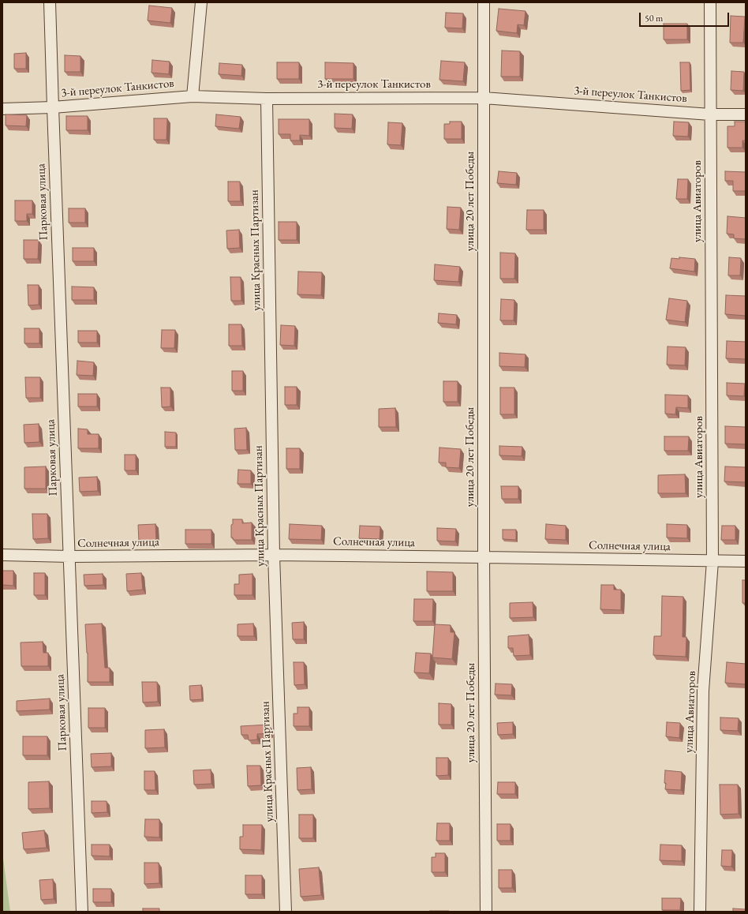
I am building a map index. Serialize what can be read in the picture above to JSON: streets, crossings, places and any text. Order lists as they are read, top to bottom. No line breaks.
{"streets":{"street":["3-й переулок Танкистов","улица 20 лет Победы","улица Авиаторов","Парковая улица","улица Красных Партизан","Солнечная улица"]},"crossings":[["3-й переулок Танкистов","улица 20 лет Победы"],["3-й переулок Танкистов","улица Авиаторов"],["3-й переулок Танкистов","Парковая улица"],["3-й переулок Танкистов","улица Красных Партизан"],["улица 20 лет Победы","Солнечная улица"],["улица Авиаторов","Солнечная улица"],["Парковая улица","Солнечная улица"],["улица Красных Партизан","Солнечная улица"]],"scale_bar":"50 m"}
